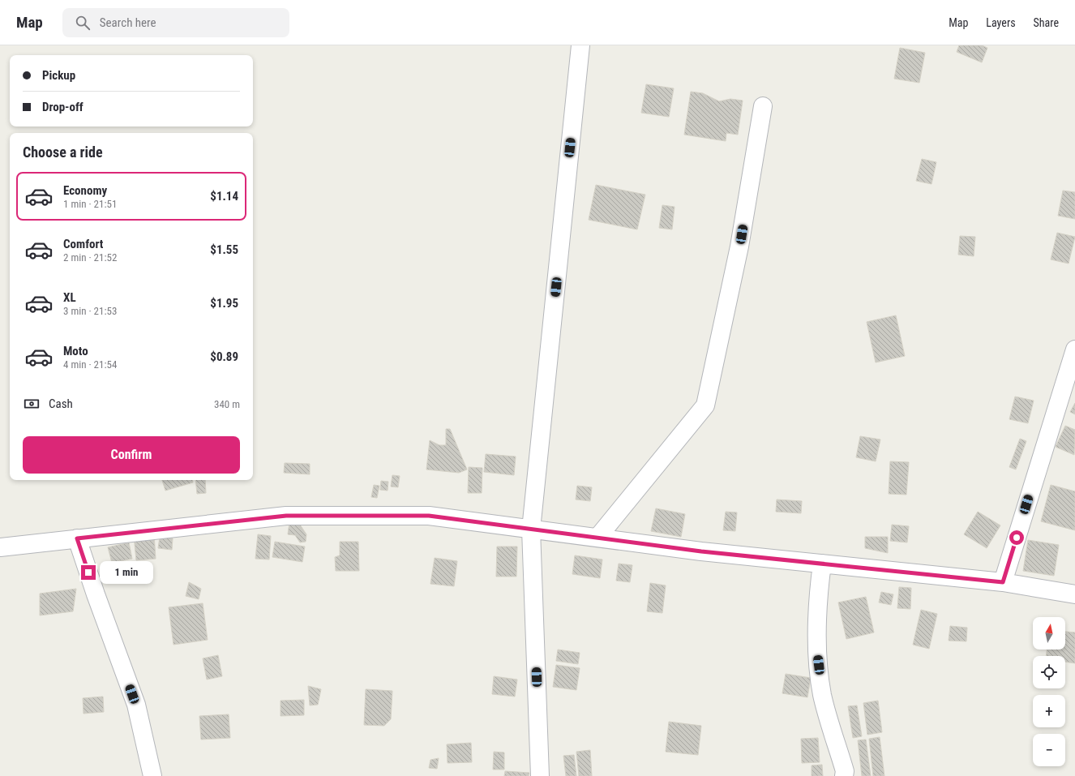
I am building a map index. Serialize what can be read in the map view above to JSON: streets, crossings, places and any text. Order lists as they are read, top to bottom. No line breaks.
{"north":"top","page":{"header":"Map","search":"Search here","nav":["Map","Layers","Share"],"banner":["Pickup","Drop-off"],"heading":"Choose a ride","list":[{"name":"Economy","note":"1 min · 21:51","value":"$1.14"},{"name":"Comfort","note":"2 min · 21:52","value":"$1.55"},{"name":"XL","note":"3 min · 21:53","value":"$1.95"},{"name":"Moto","note":"4 min · 21:54","value":"$0.89"}],"pay":["Cash","340 m"],"buttons":"Confirm","bubble":"1 min","map_buttons":["+","−"]}}
